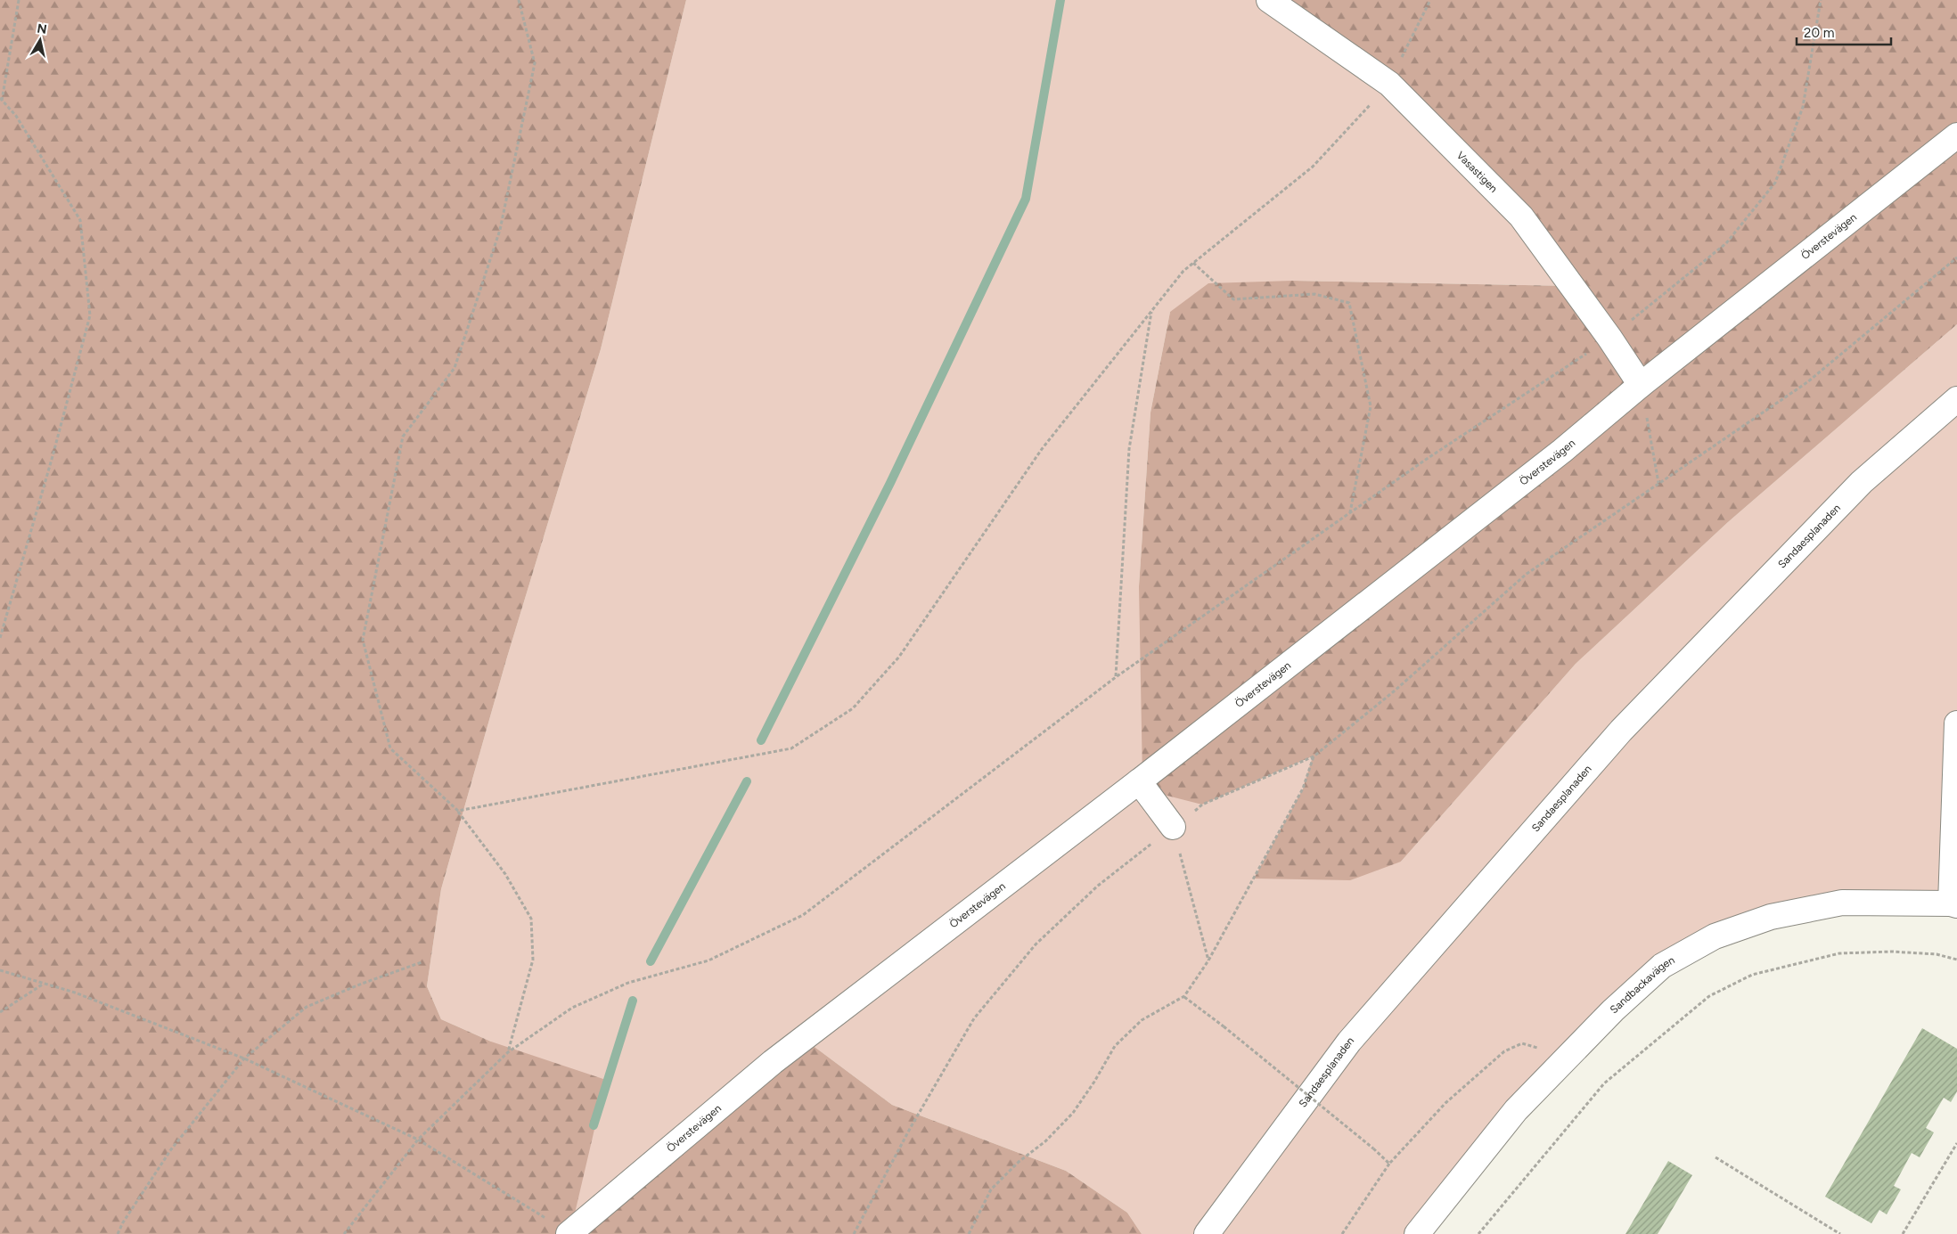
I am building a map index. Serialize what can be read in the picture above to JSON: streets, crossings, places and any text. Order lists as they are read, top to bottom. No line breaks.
{"streets":{"street":["Vasastigen","Överstevägen","Sandaesplanaden","Sandbackavägen"]},"crossings":[["Vasastigen","Överstevägen"]],"scale_bar":"20 m","north":"top"}
